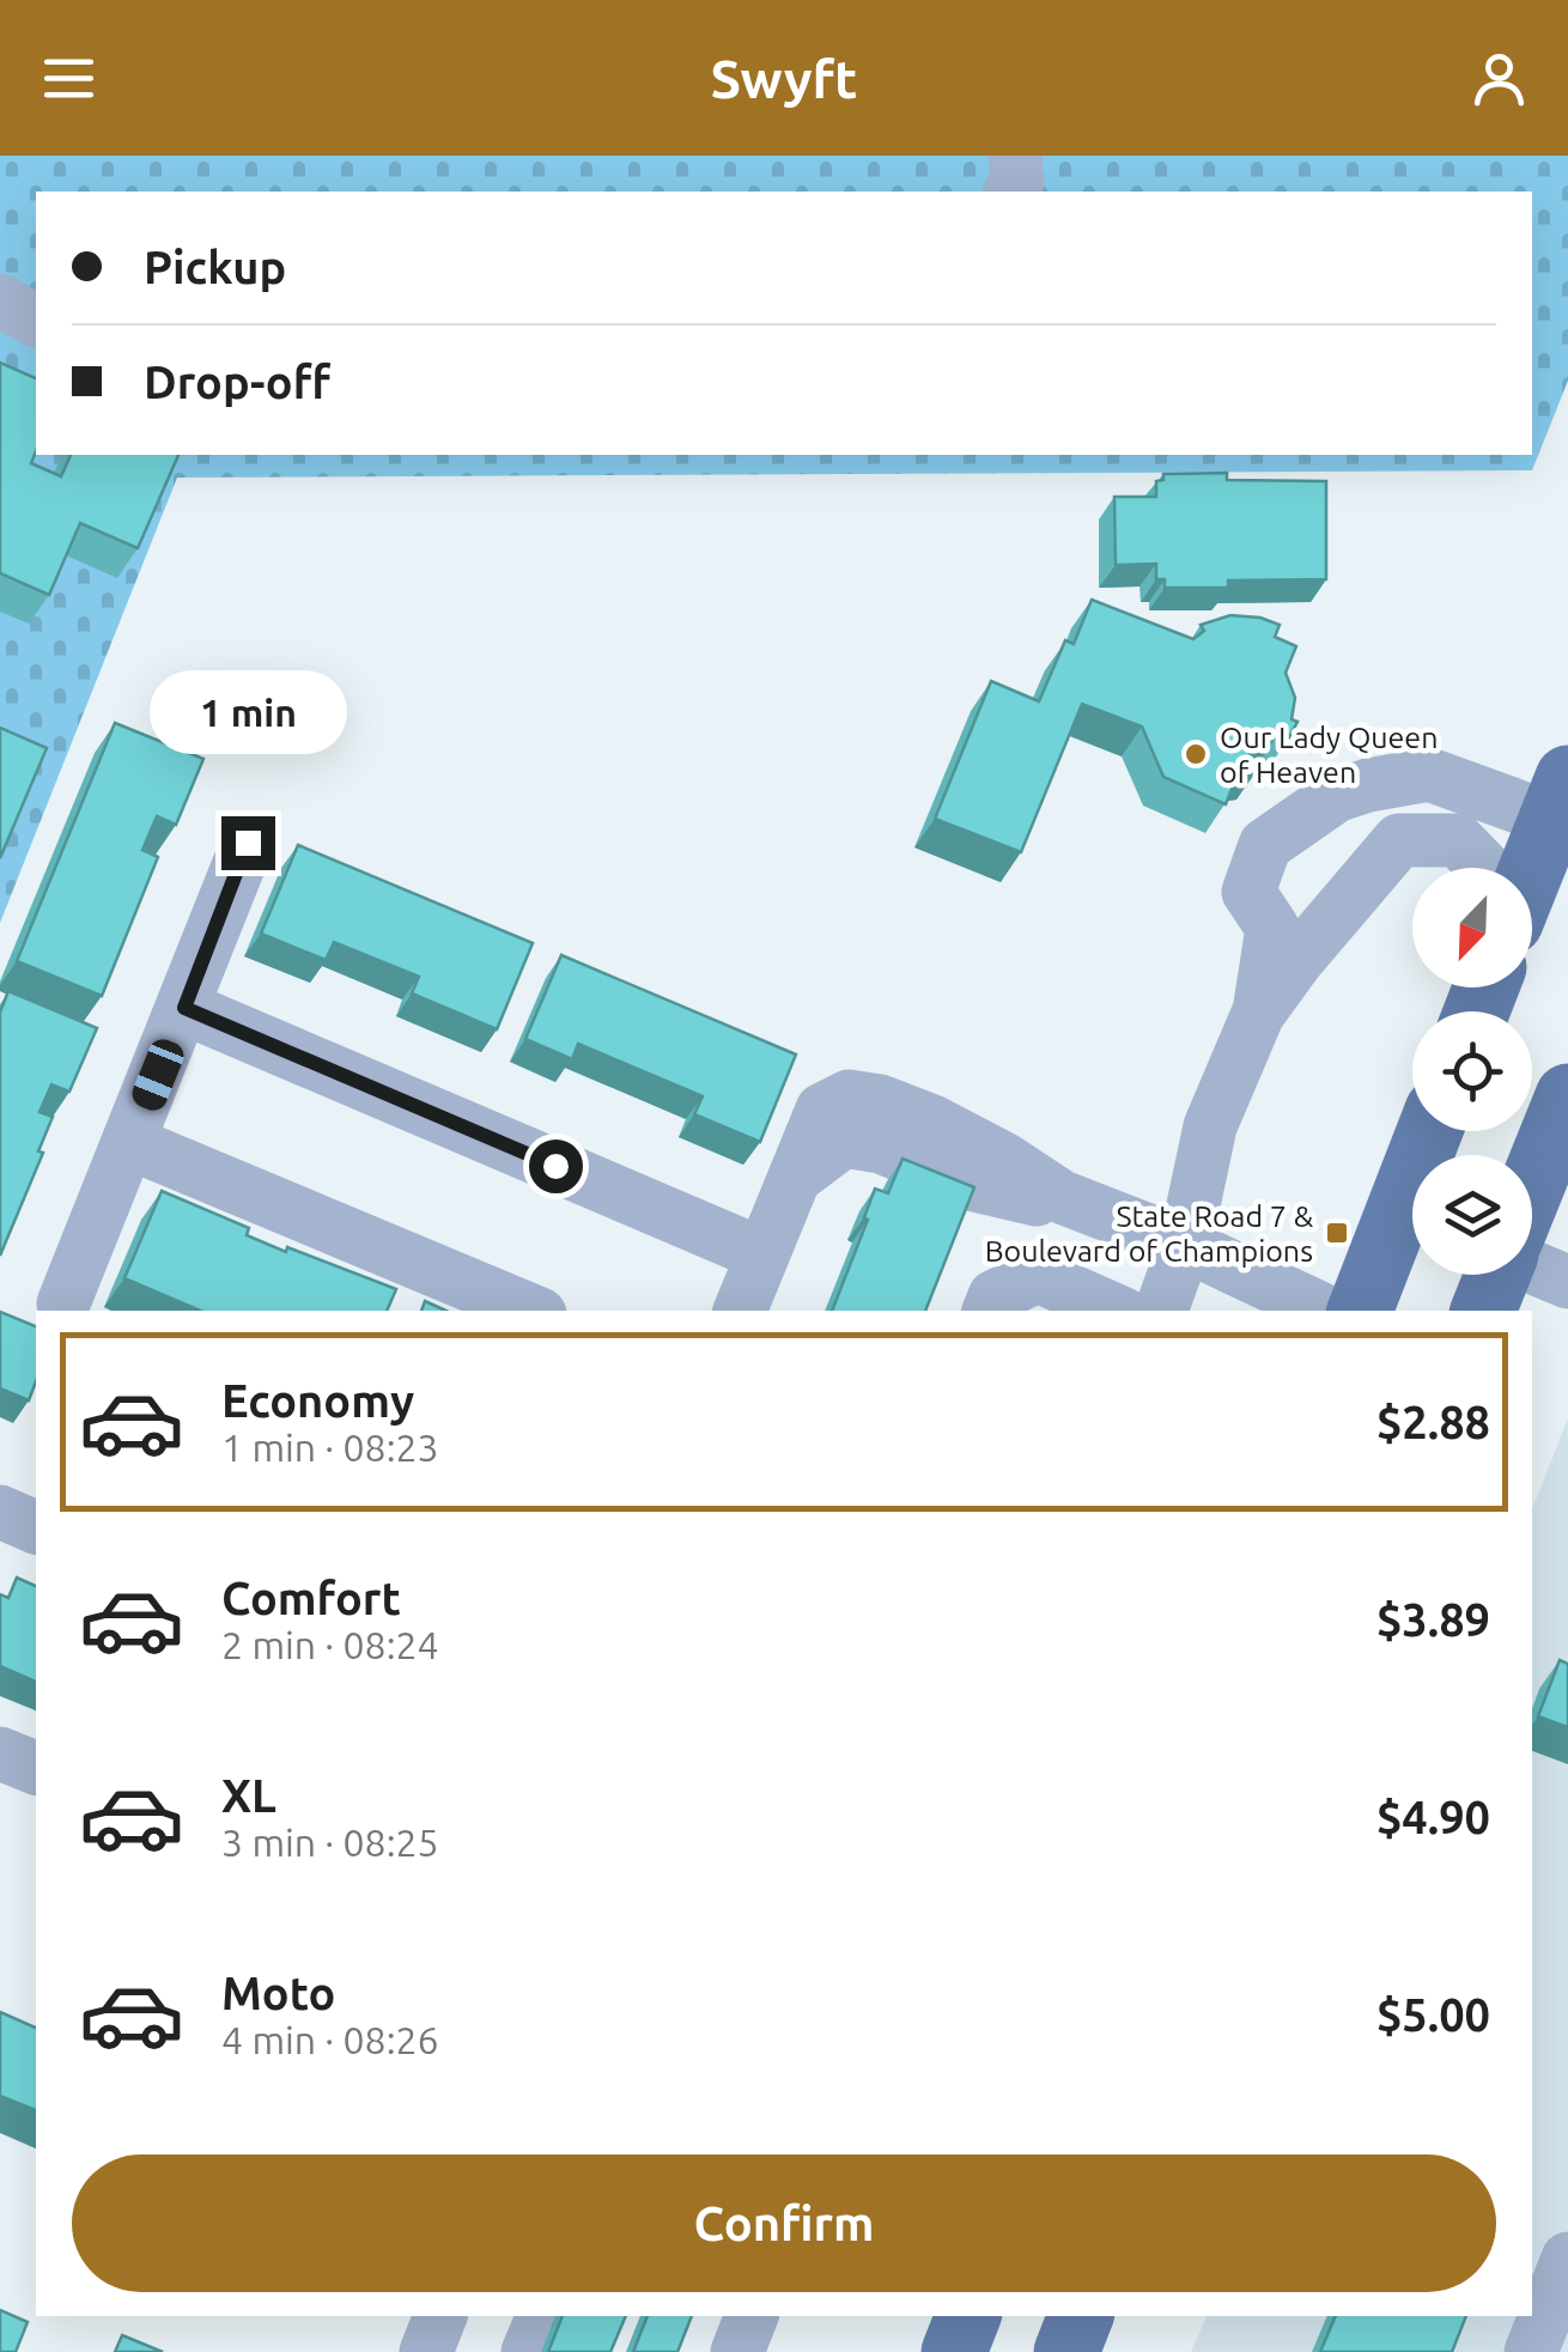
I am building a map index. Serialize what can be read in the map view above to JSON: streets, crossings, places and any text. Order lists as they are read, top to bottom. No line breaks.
{"places":{"other":["Our Lady Queen of Heaven"],"transit":["State Road 7 & Boulevard of Champions"]},"north":"bottom left","page":{"header":"Swyft","banner":["Pickup","Drop-off"],"bubble":"1 min","list":[{"name":"Economy","note":"1 min · 08:23","value":"$2.88"},{"name":"Comfort","note":"2 min · 08:24","value":"$3.89"},{"name":"XL","note":"3 min · 08:25","value":"$4.90"},{"name":"Moto","note":"4 min · 08:26","value":"$5.00"}],"buttons":"Confirm"}}
